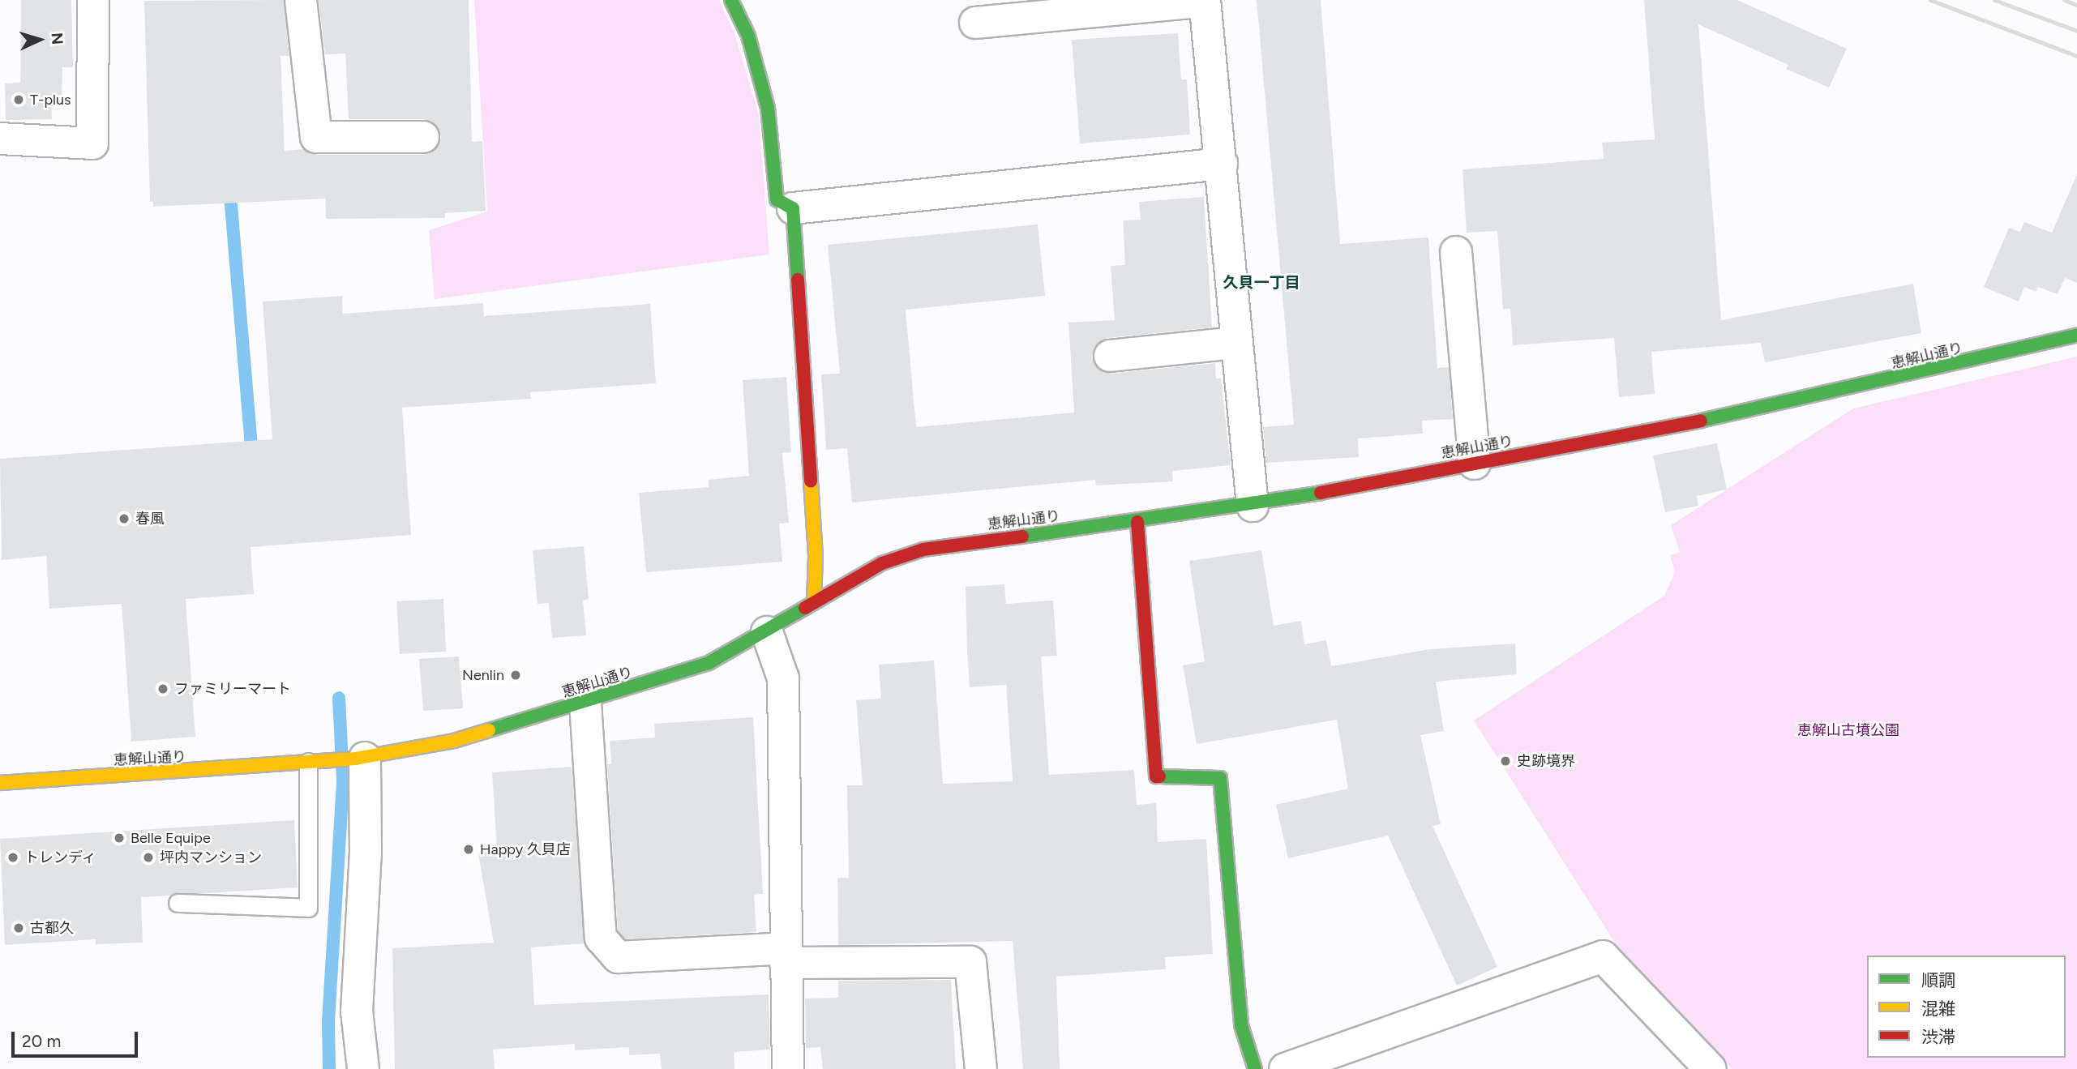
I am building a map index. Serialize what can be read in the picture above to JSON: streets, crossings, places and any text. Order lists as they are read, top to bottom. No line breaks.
{"streets":{"street":["恵解山通り"]},"districts":["久貝一丁目"],"parks":["恵解山古墳公園"],"places":["T-plus","春風","Nenlin","ファミリーマート","史跡境界","Belle Equipe","Happy 久貝店","トレンディ","坪内マンション","古都久"],"legend":["順調","混雑","渋滞"],"scale_bar":"20 m","north":"right"}
